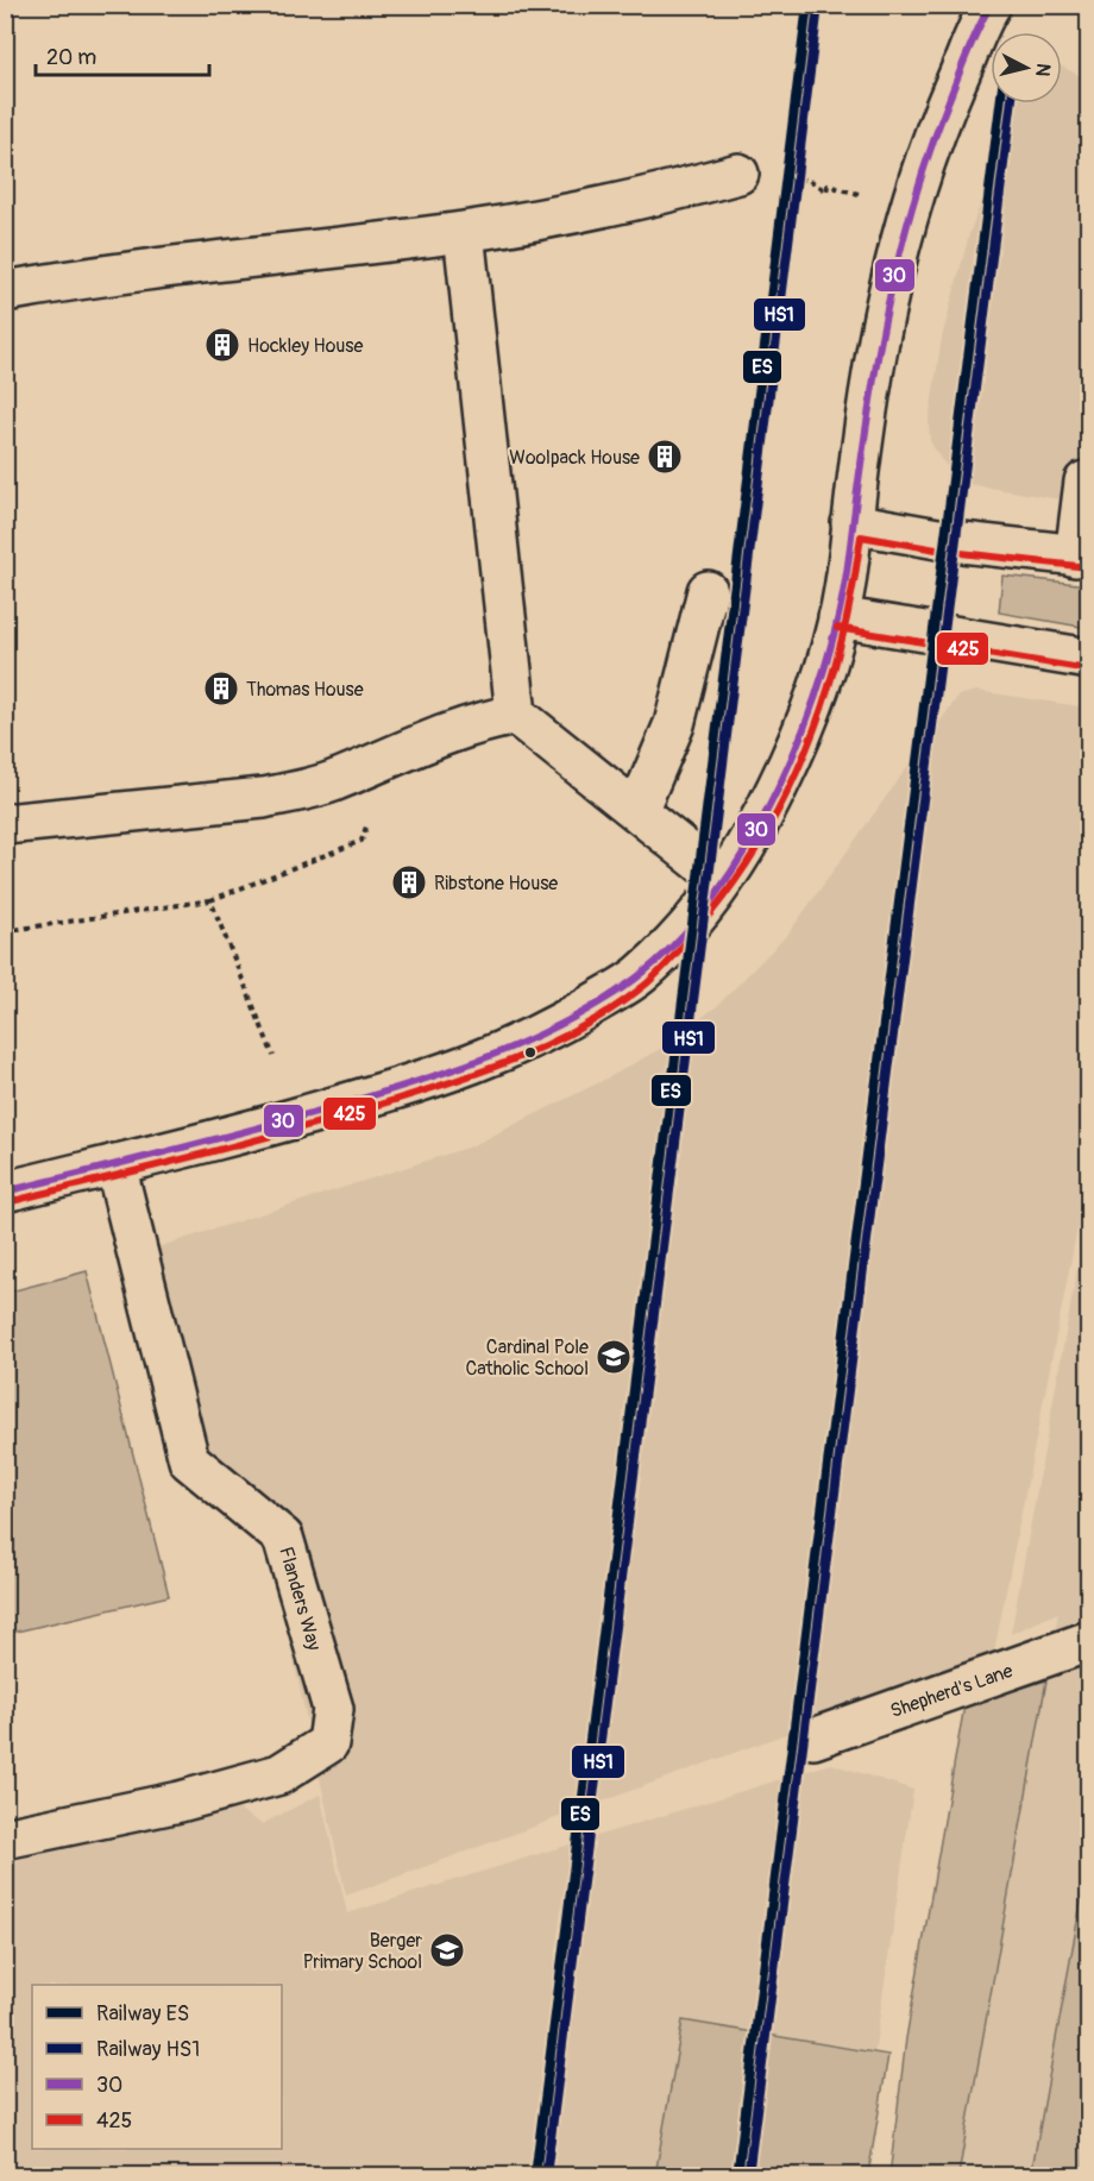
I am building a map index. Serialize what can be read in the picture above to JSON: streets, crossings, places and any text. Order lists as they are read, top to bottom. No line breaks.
{"streets":{"main road":["Flanders Way","Shepherd's Lane"]},"places":{"building":["Hockley House","Woolpack House","Thomas House","Ribstone House"],"school or university":["Cardinal Pole Catholic School","Berger Primary School"]},"lines":["rail line ES","transit line 30","rail line HS1","transit line 425"],"legend":["Railway ES","Railway HS1","30","425"],"scale_bar":"20 m","north":"right"}
